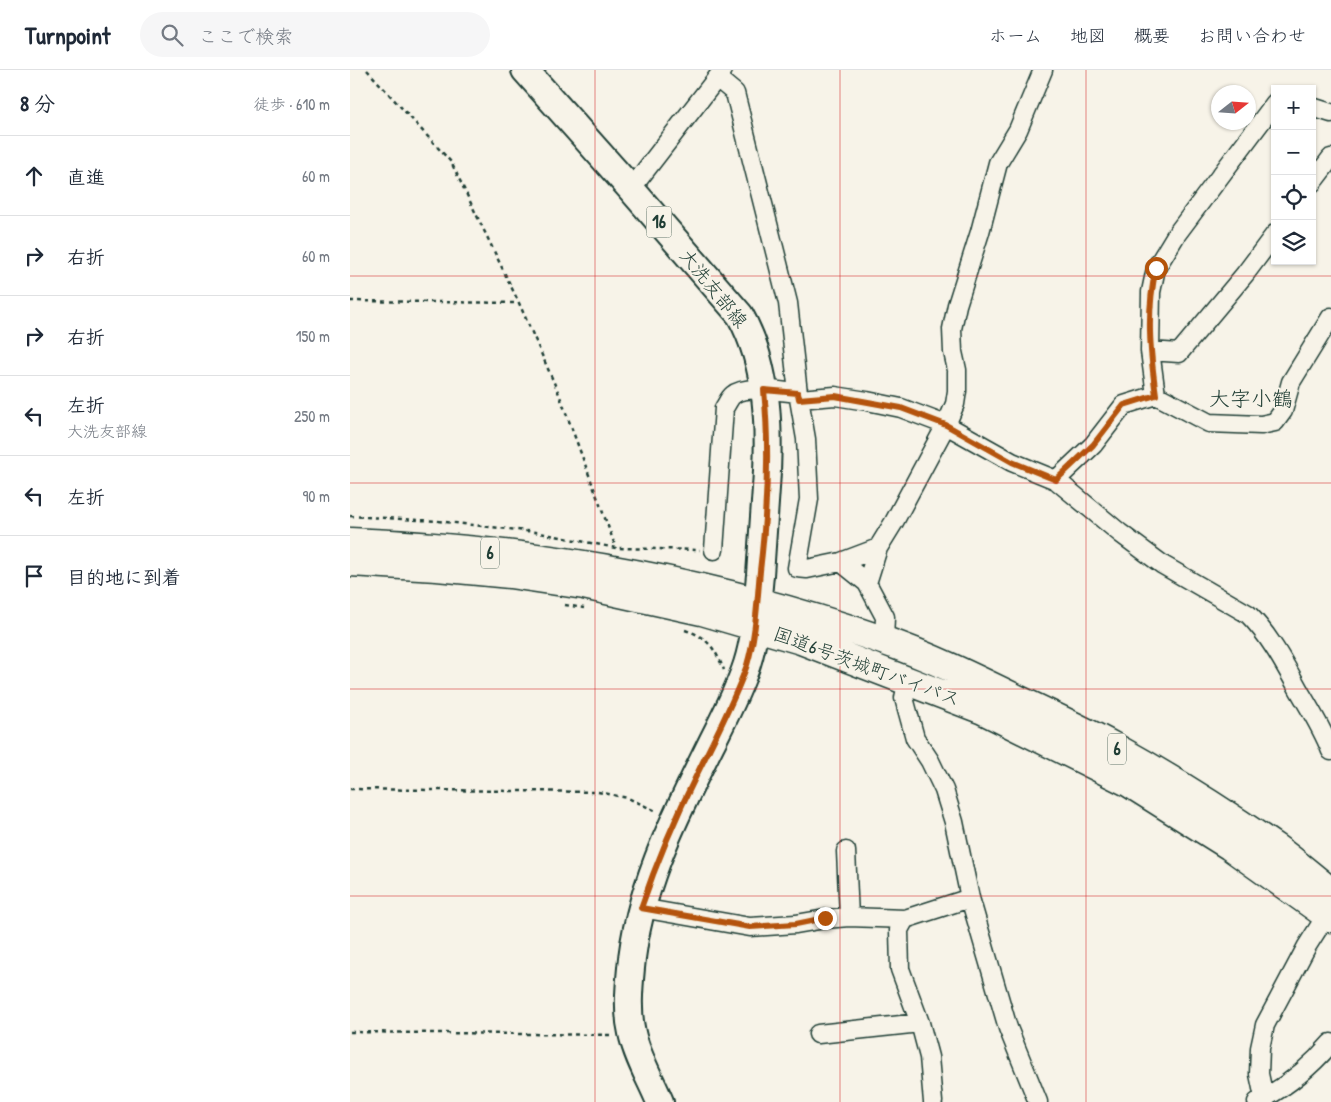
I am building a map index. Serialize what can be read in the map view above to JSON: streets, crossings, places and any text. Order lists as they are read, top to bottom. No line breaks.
{"streets":{"highway":["6","国道6号茨城町バイパス"],"main road":["16","大洗友部線"]},"crossings":[["大洗友部線","国道6号茨城町バイパス"]],"districts":["大字小鶴"],"north":"right","page":{"header":"Turnpoint","search":"ここで検索","nav":["ホーム","地図","概要","お問い合わせ"],"heading":["8 分","徒歩 · 610 m"],"map_buttons":["+","−"],"list":[["直進","60 m"],["右折","60 m"],["右折","150 m"],["左折","大洗友部線","250 m"],["左折","90 m"],"目的地に到着"]}}
